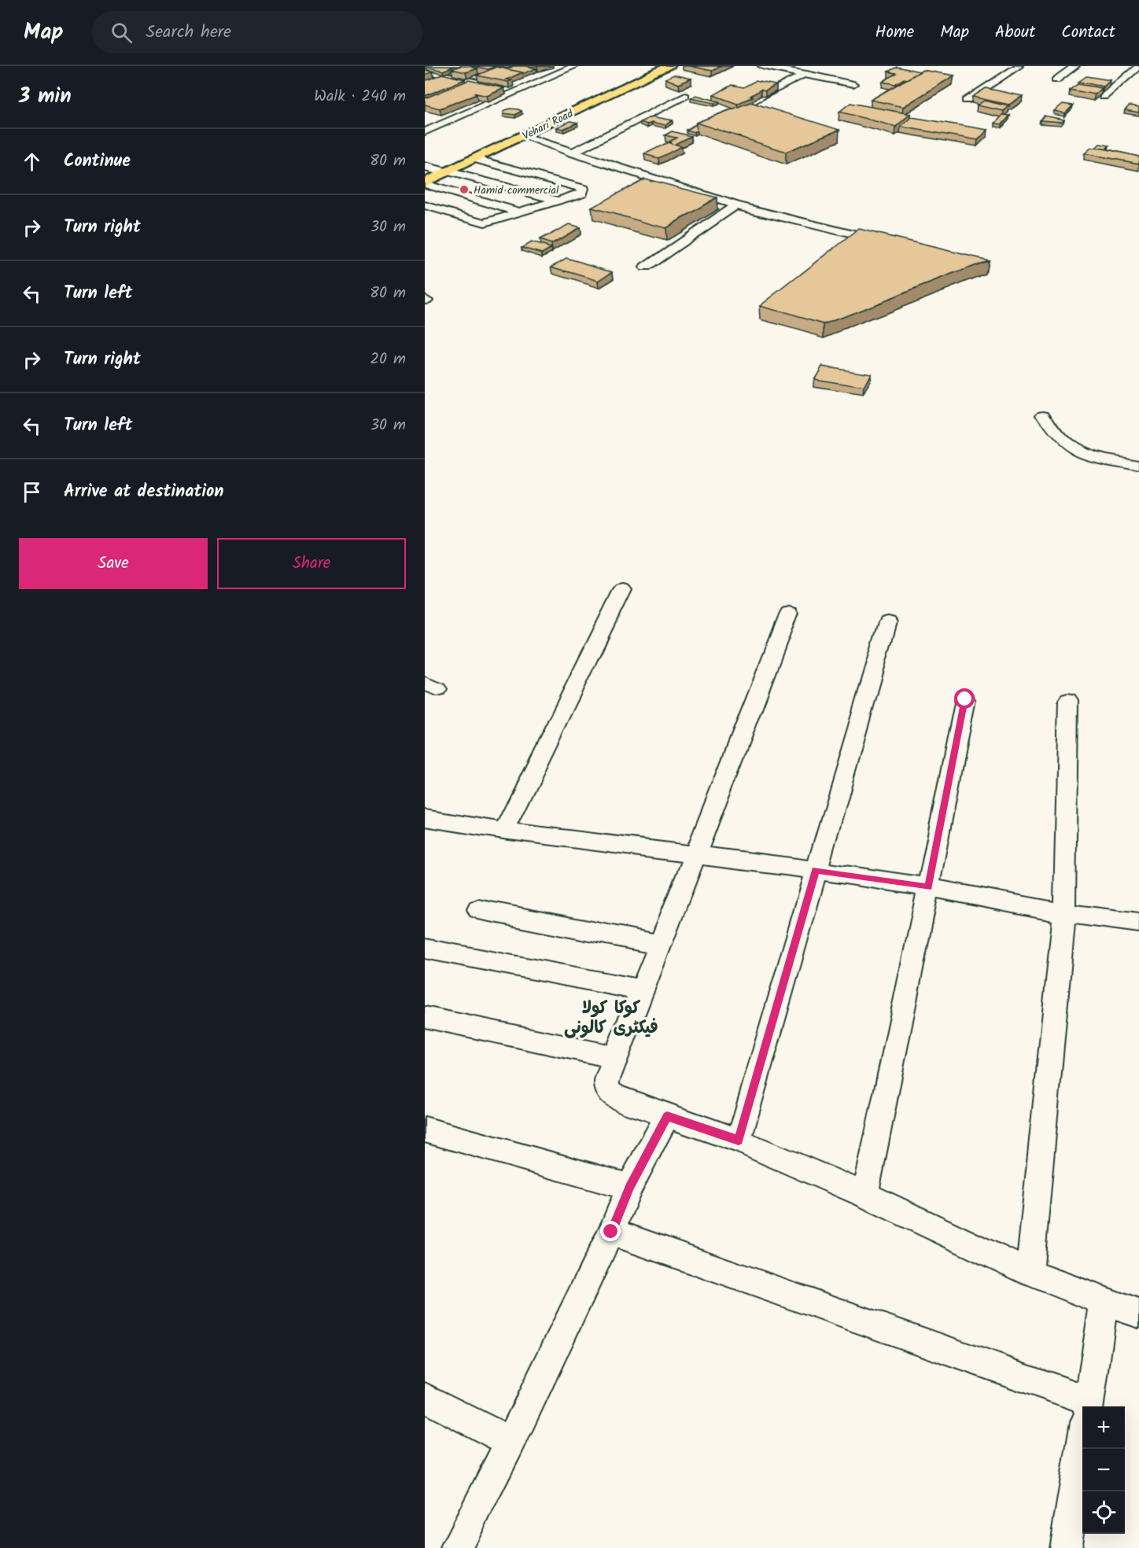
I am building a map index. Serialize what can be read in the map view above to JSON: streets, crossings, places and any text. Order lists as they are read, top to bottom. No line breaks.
{"streets":{"main road":["Vehari Road"]},"districts":["کوکا کولا فیکٹری کالونی"],"places":["Hamid commercial"],"page":{"header":"Map","search":"Search here","nav":["Home","Map","About","Contact"],"heading":["3 min","Walk · 240 m"],"list":[["Continue","80 m"],["Turn right","30 m"],["Turn left","80 m"],["Turn right","20 m"],["Turn left","30 m"],"Arrive at destination"],"buttons":["Save","Share"],"map_buttons":["+","−"]}}
